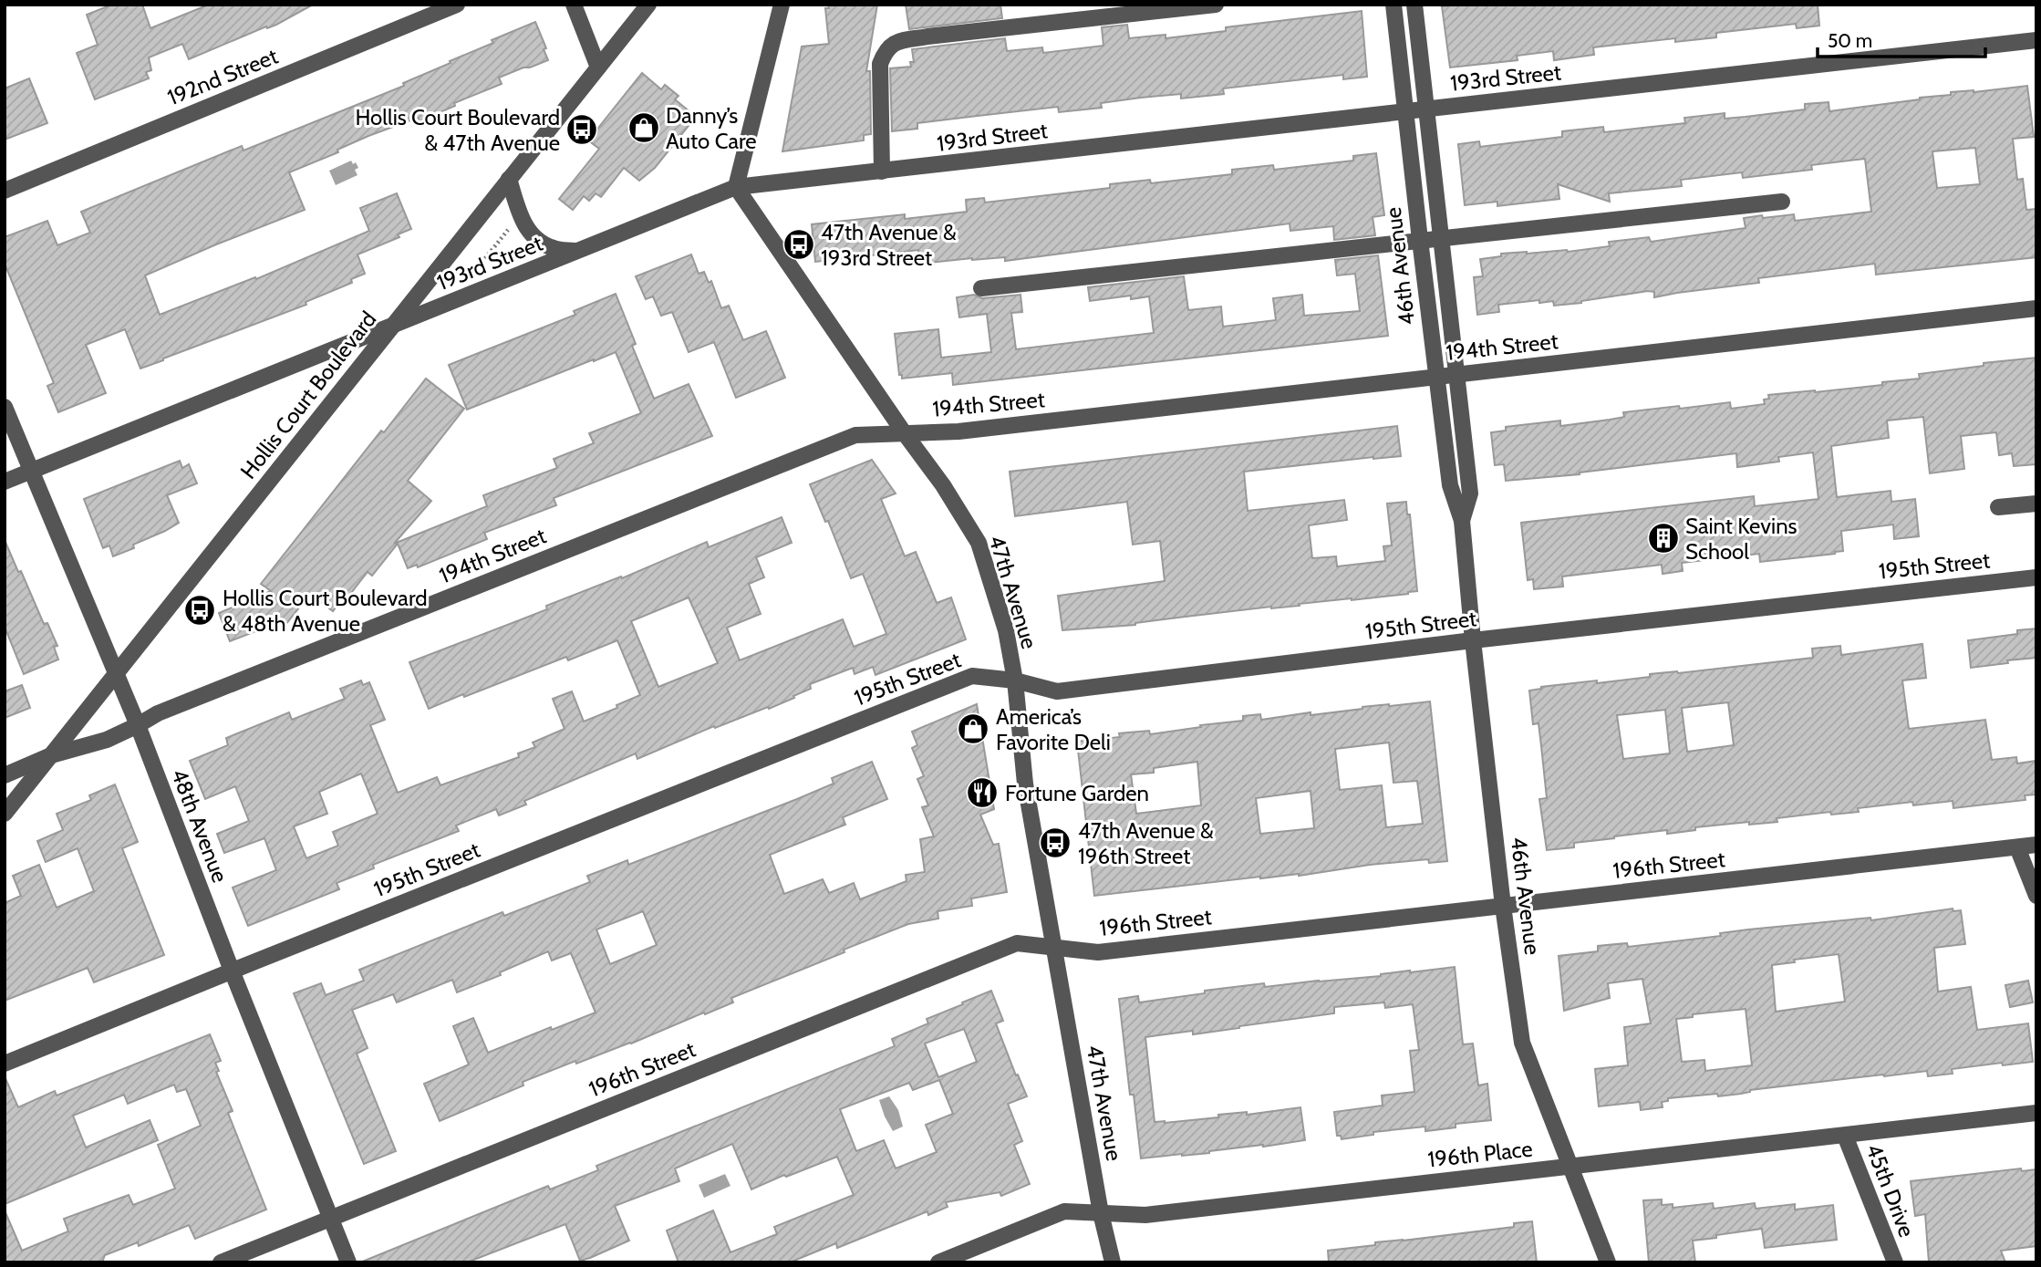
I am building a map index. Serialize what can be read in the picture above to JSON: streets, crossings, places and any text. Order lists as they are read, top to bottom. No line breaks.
{"streets":{"street":["192nd Street","193rd Street","46th Avenue","194th Street","Hollis Court Boulevard","195th Street","47th Avenue","48th Avenue","196th Street","196th Place","45th Drive"]},"crossings":[["193rd Street","46th Avenue"],["193rd Street","Hollis Court Boulevard"],["193rd Street","47th Avenue"],["193rd Street","48th Avenue"],["46th Avenue","194th Street"],["46th Avenue","195th Street"],["46th Avenue","196th Street"],["46th Avenue","196th Place"],["194th Street","Hollis Court Boulevard"],["194th Street","47th Avenue"],["194th Street","48th Avenue"],["Hollis Court Boulevard","48th Avenue"],["195th Street","47th Avenue"],["195th Street","48th Avenue"],["47th Avenue","196th Street"],["47th Avenue","196th Place"],["48th Avenue","196th Street"],["196th Place","45th Drive"]],"places":{"shop":["Danny’s Auto Care","America’s Favorite Deli"],"bus stop":["Hollis Court Boulevard & 47th Avenue","47th Avenue & 193rd Street","Hollis Court Boulevard & 48th Avenue","47th Avenue & 196th Street"],"building":["Saint Kevins School"],"restaurant":["Fortune Garden"]},"scale_bar":"50 m"}
